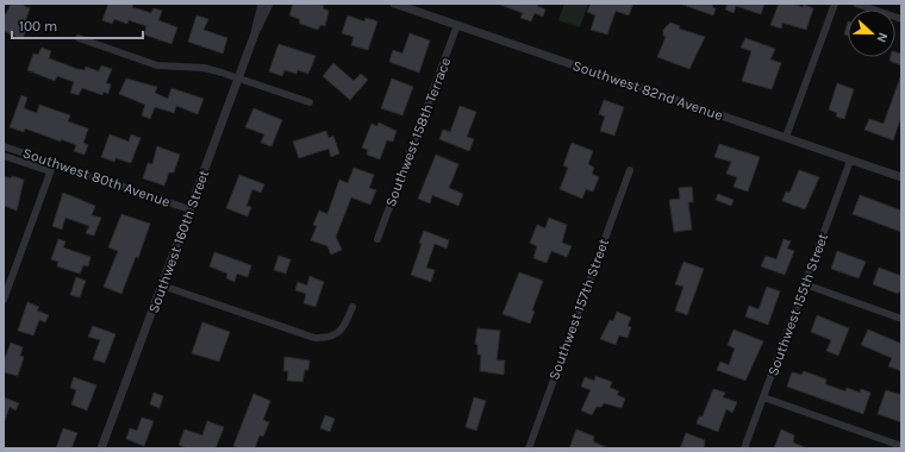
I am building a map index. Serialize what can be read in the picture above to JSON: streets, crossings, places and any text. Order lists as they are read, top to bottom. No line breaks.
{"streets":{"street":["Southwest 82nd Avenue","Southwest 158th Terrace","Southwest 80th Avenue","Southwest 160th Street","Southwest 155th Street","Southwest 157th Street"]},"crossings":[["Southwest 82nd Avenue","Southwest 158th Terrace"],["Southwest 82nd Avenue","Southwest 155th Street"],["Southwest 80th Avenue","Southwest 160th Street"]],"scale_bar":"100 m","north":"right"}
